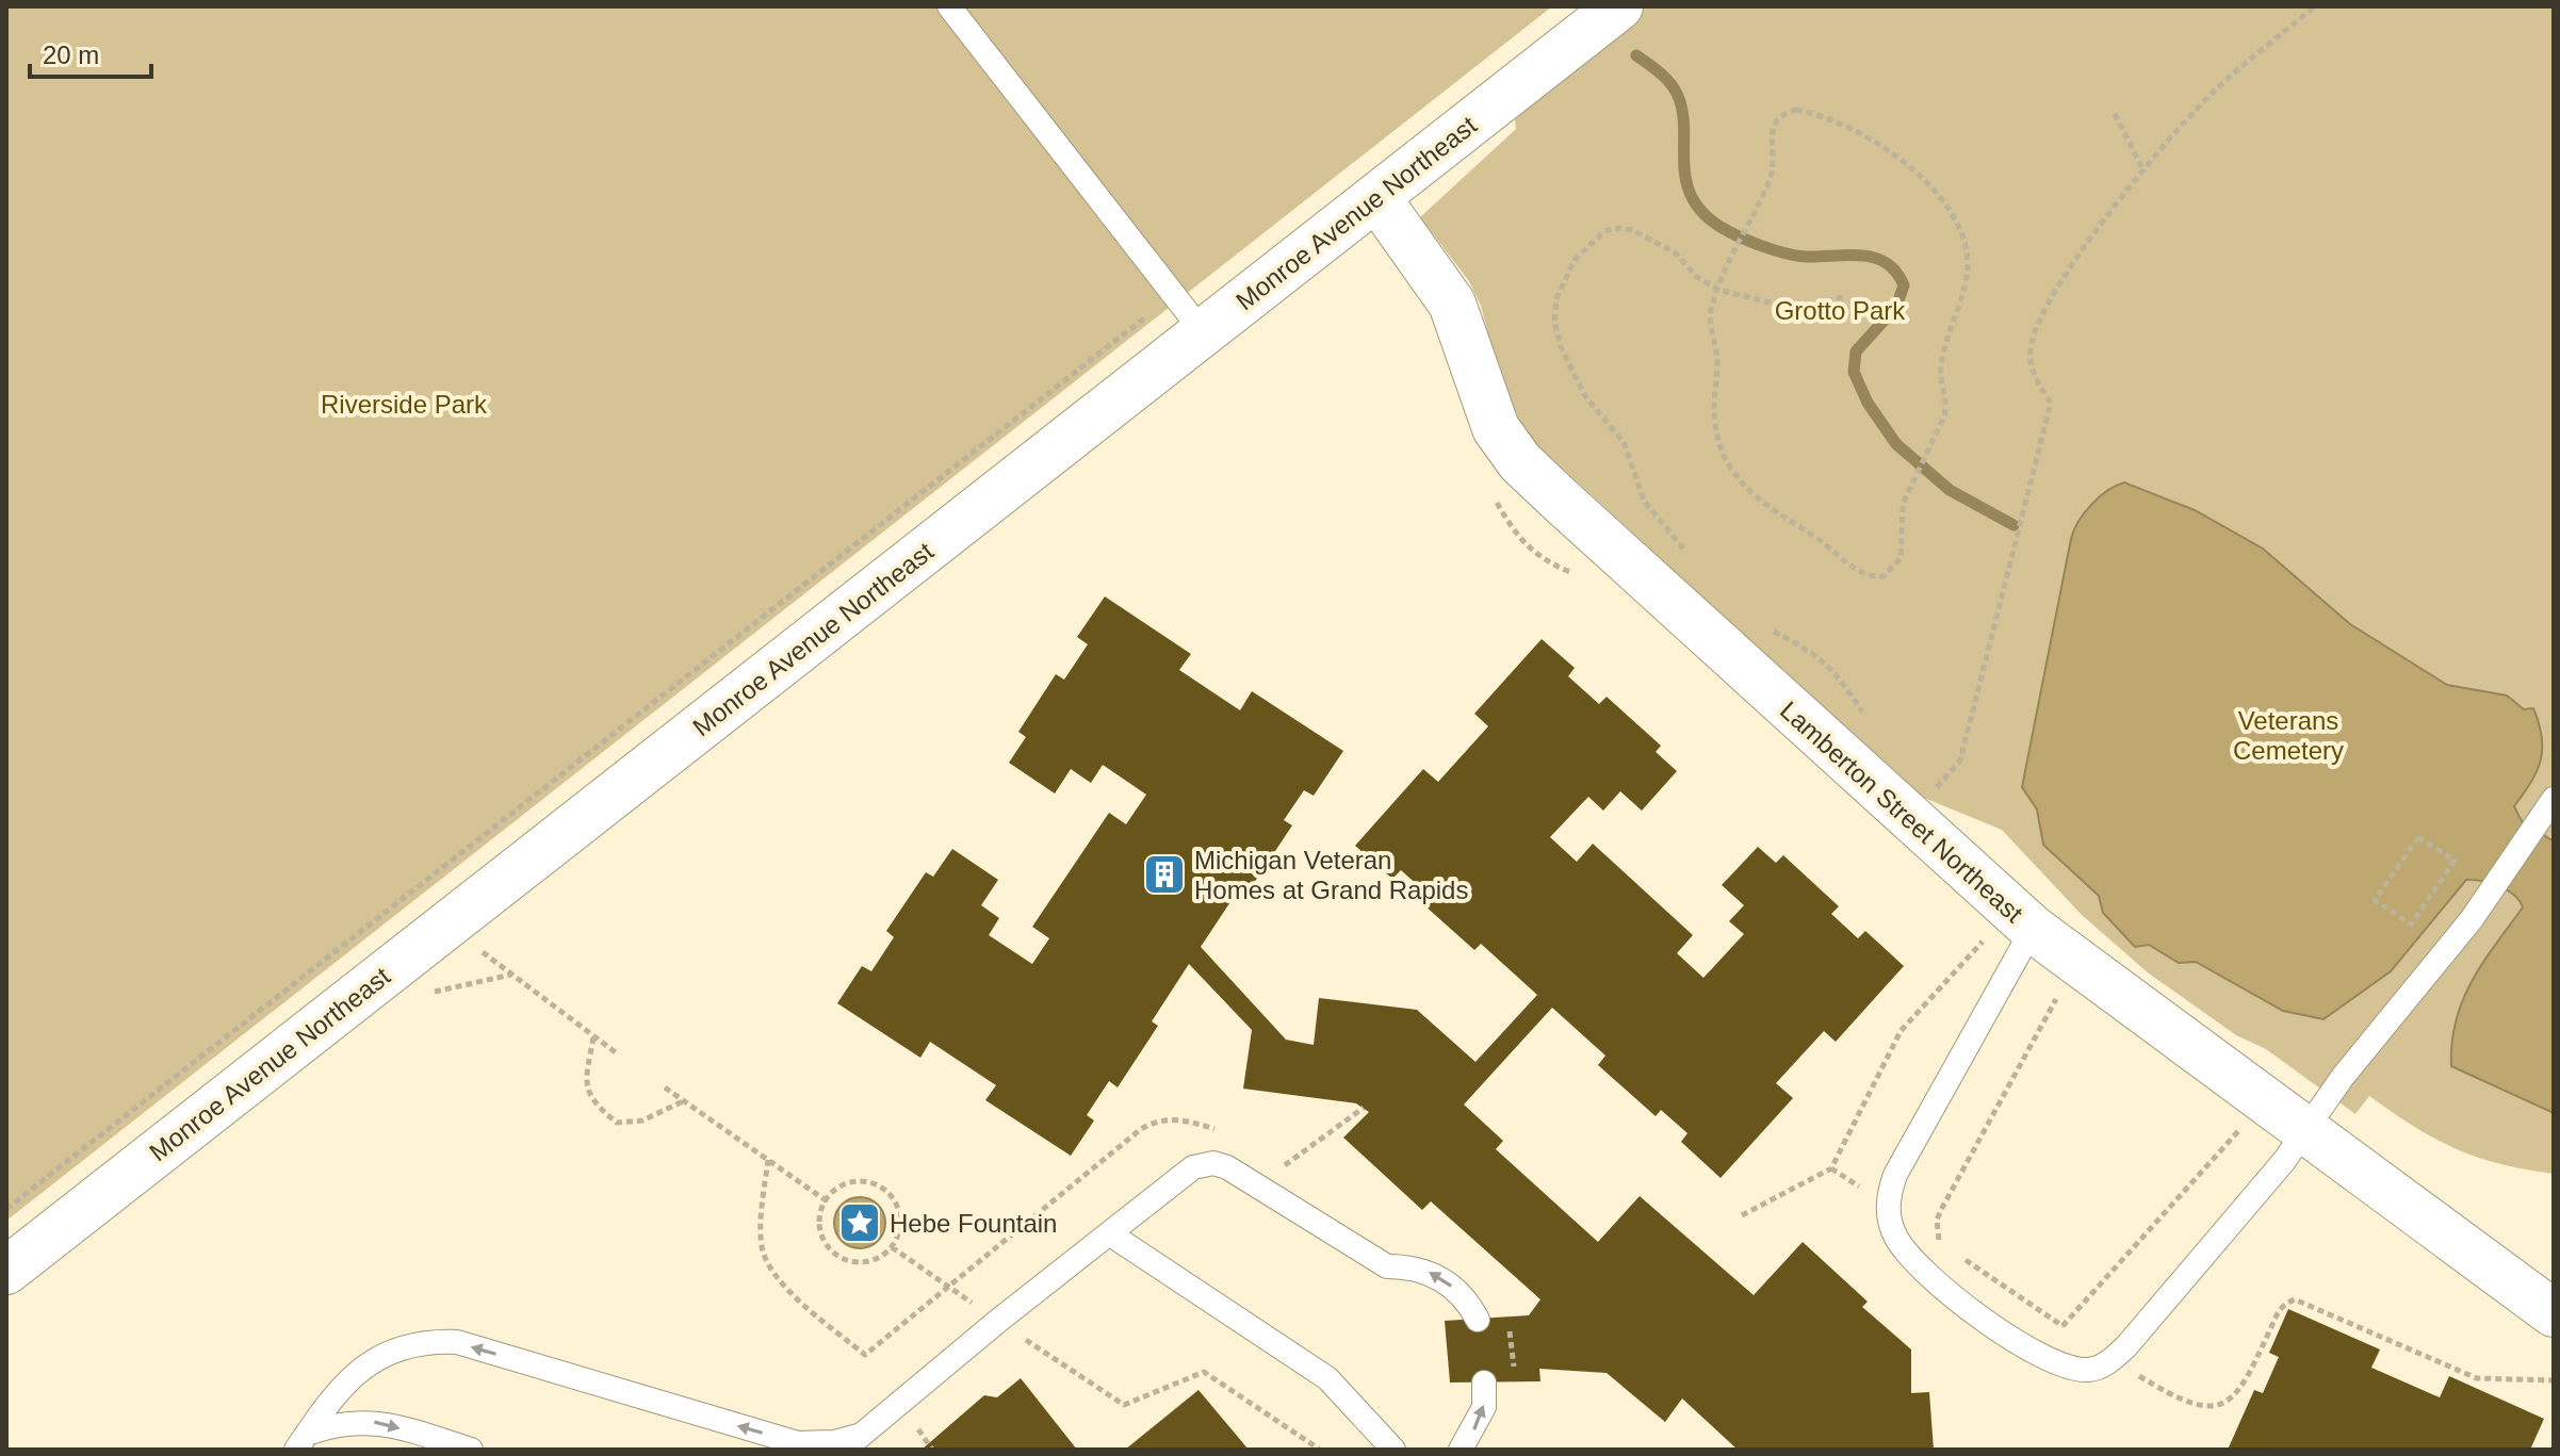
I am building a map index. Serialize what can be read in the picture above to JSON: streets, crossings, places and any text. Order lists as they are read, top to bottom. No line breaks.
{"streets":{"main road":["Monroe Avenue Northeast","Lamberton Street Northeast"]},"crossings":[["Monroe Avenue Northeast","Lamberton Street Northeast"]],"parks":["Grotto Park","Riverside Park","Veterans Cemetery"],"places":{"building":["Michigan Veteran Homes at Grand Rapids"],"place":["Hebe Fountain"]},"scale_bar":"20 m"}
